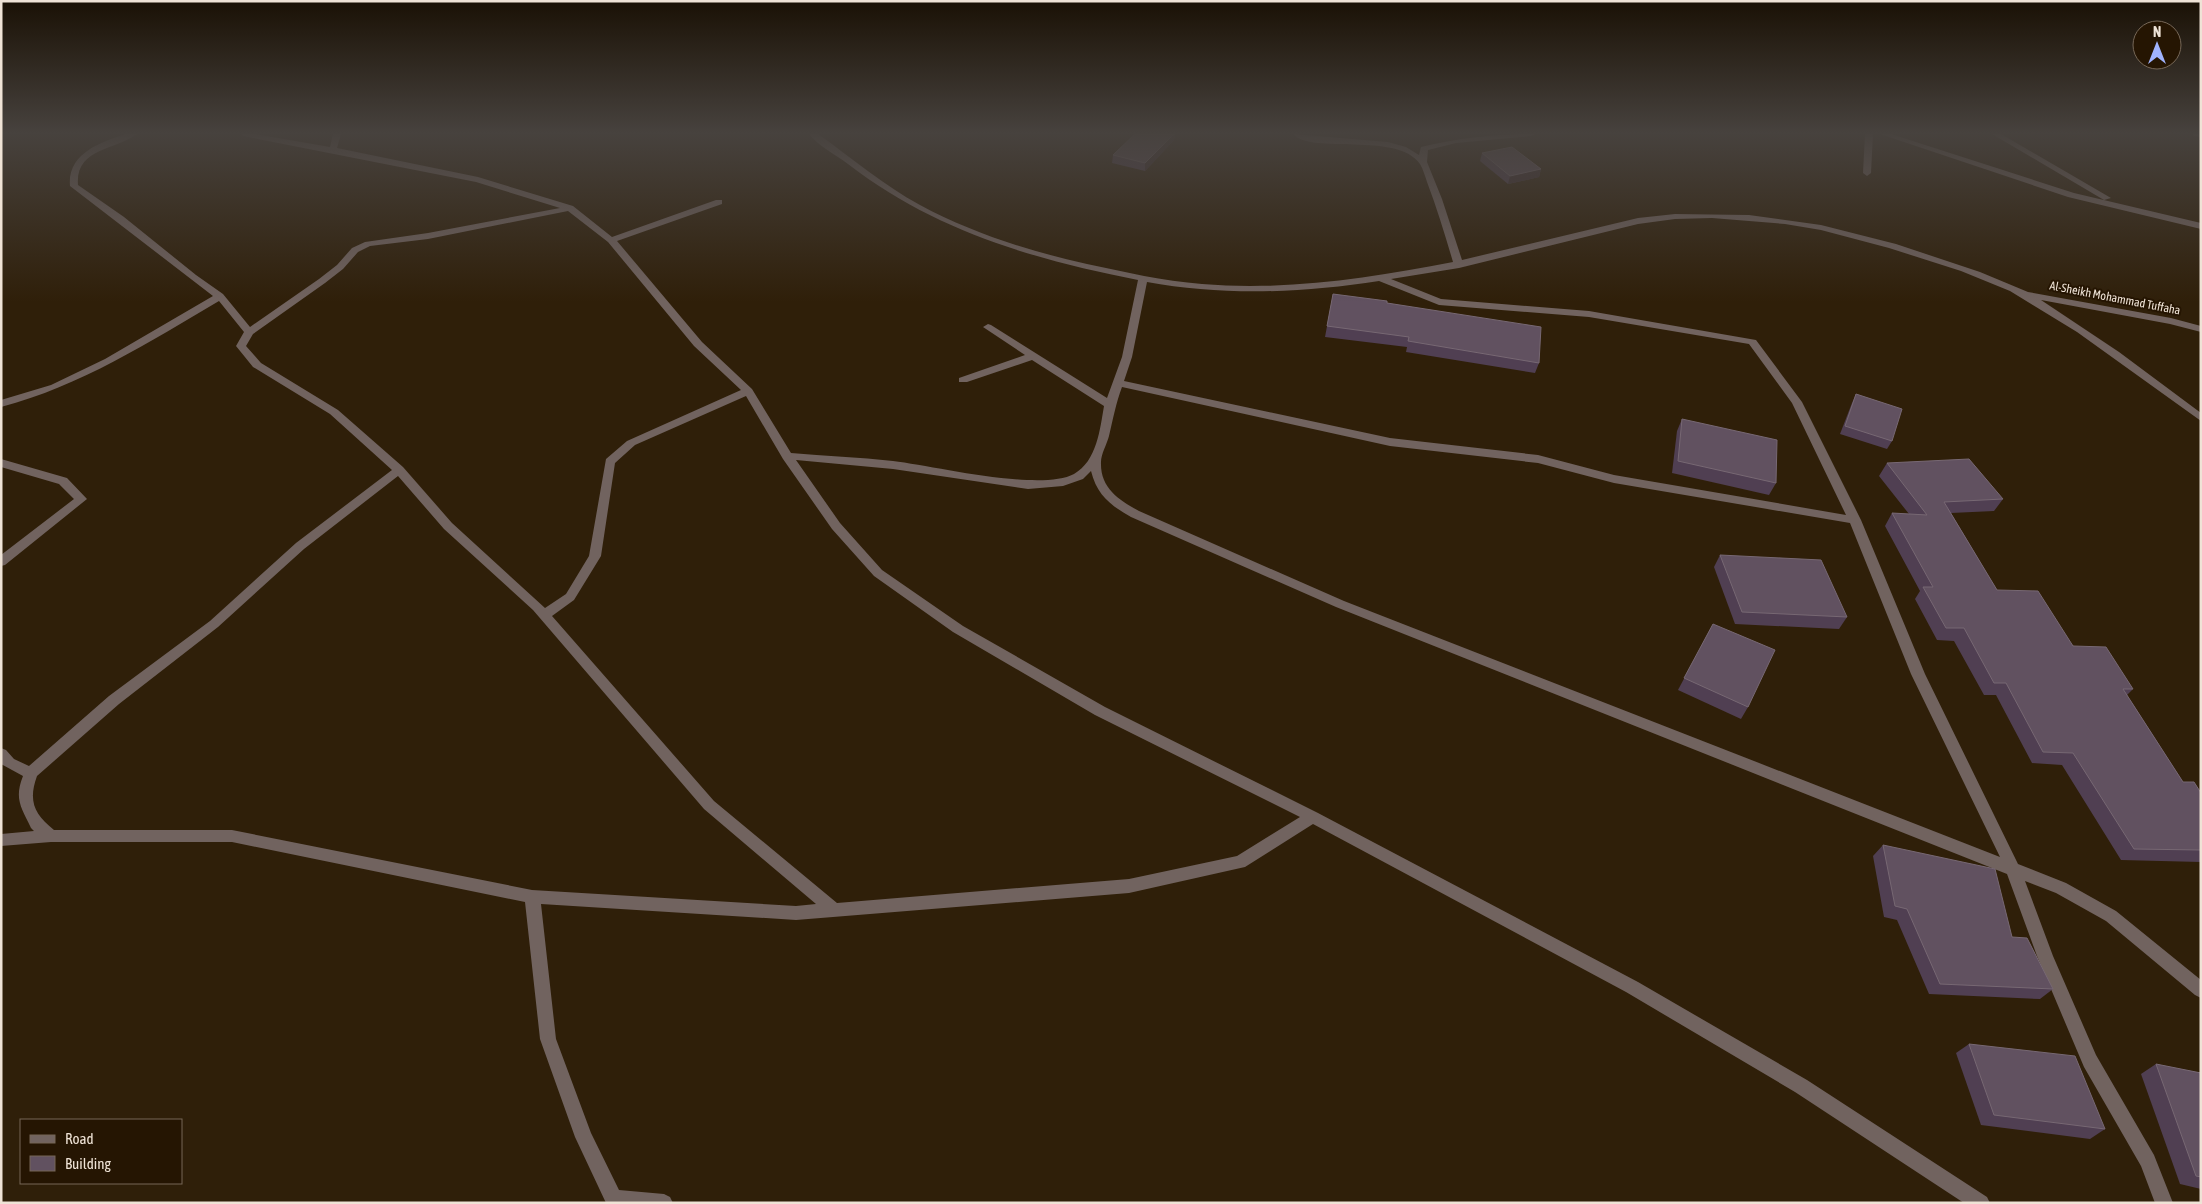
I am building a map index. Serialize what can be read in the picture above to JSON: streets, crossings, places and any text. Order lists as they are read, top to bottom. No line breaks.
{"streets":{"street":["Al-Sheikh Mohammad Tuffaha"]},"legend":["Road","Building"],"north":"top"}
